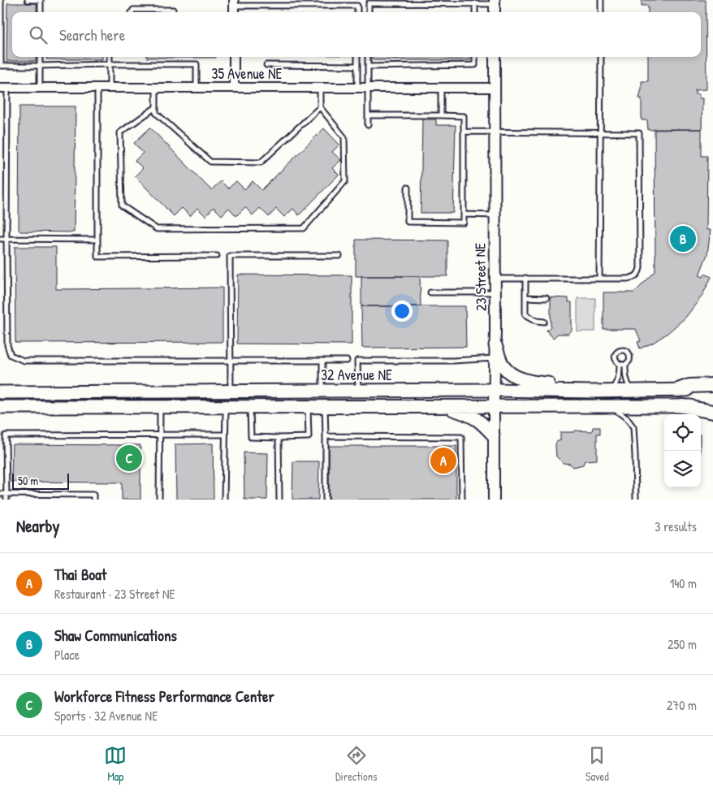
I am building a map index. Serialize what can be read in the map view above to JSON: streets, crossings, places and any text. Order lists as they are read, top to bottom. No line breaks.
{"streets":{"main road":["32 Avenue NE"],"street":["35 Avenue NE","23 Street NE"]},"crossings":[["35 Avenue NE","23 Street NE"],["23 Street NE","32 Avenue NE"]],"scale_bar":"50 m","page":{"search":"Search here","pins":["B","C","A"],"scale":"50 m","heading":["Nearby","3 results"],"list":[{"mark":"A","name":"Thai Boat","note":"Restaurant · 23 Street NE","value":"140 m"},{"mark":"B","name":"Shaw Communications","note":"Place","value":"250 m"},{"mark":"C","name":"Workforce Fitness Performance Center","note":"Sports · 32 Avenue NE","value":"270 m"}],"nav":["Map","Directions","Saved"]}}
